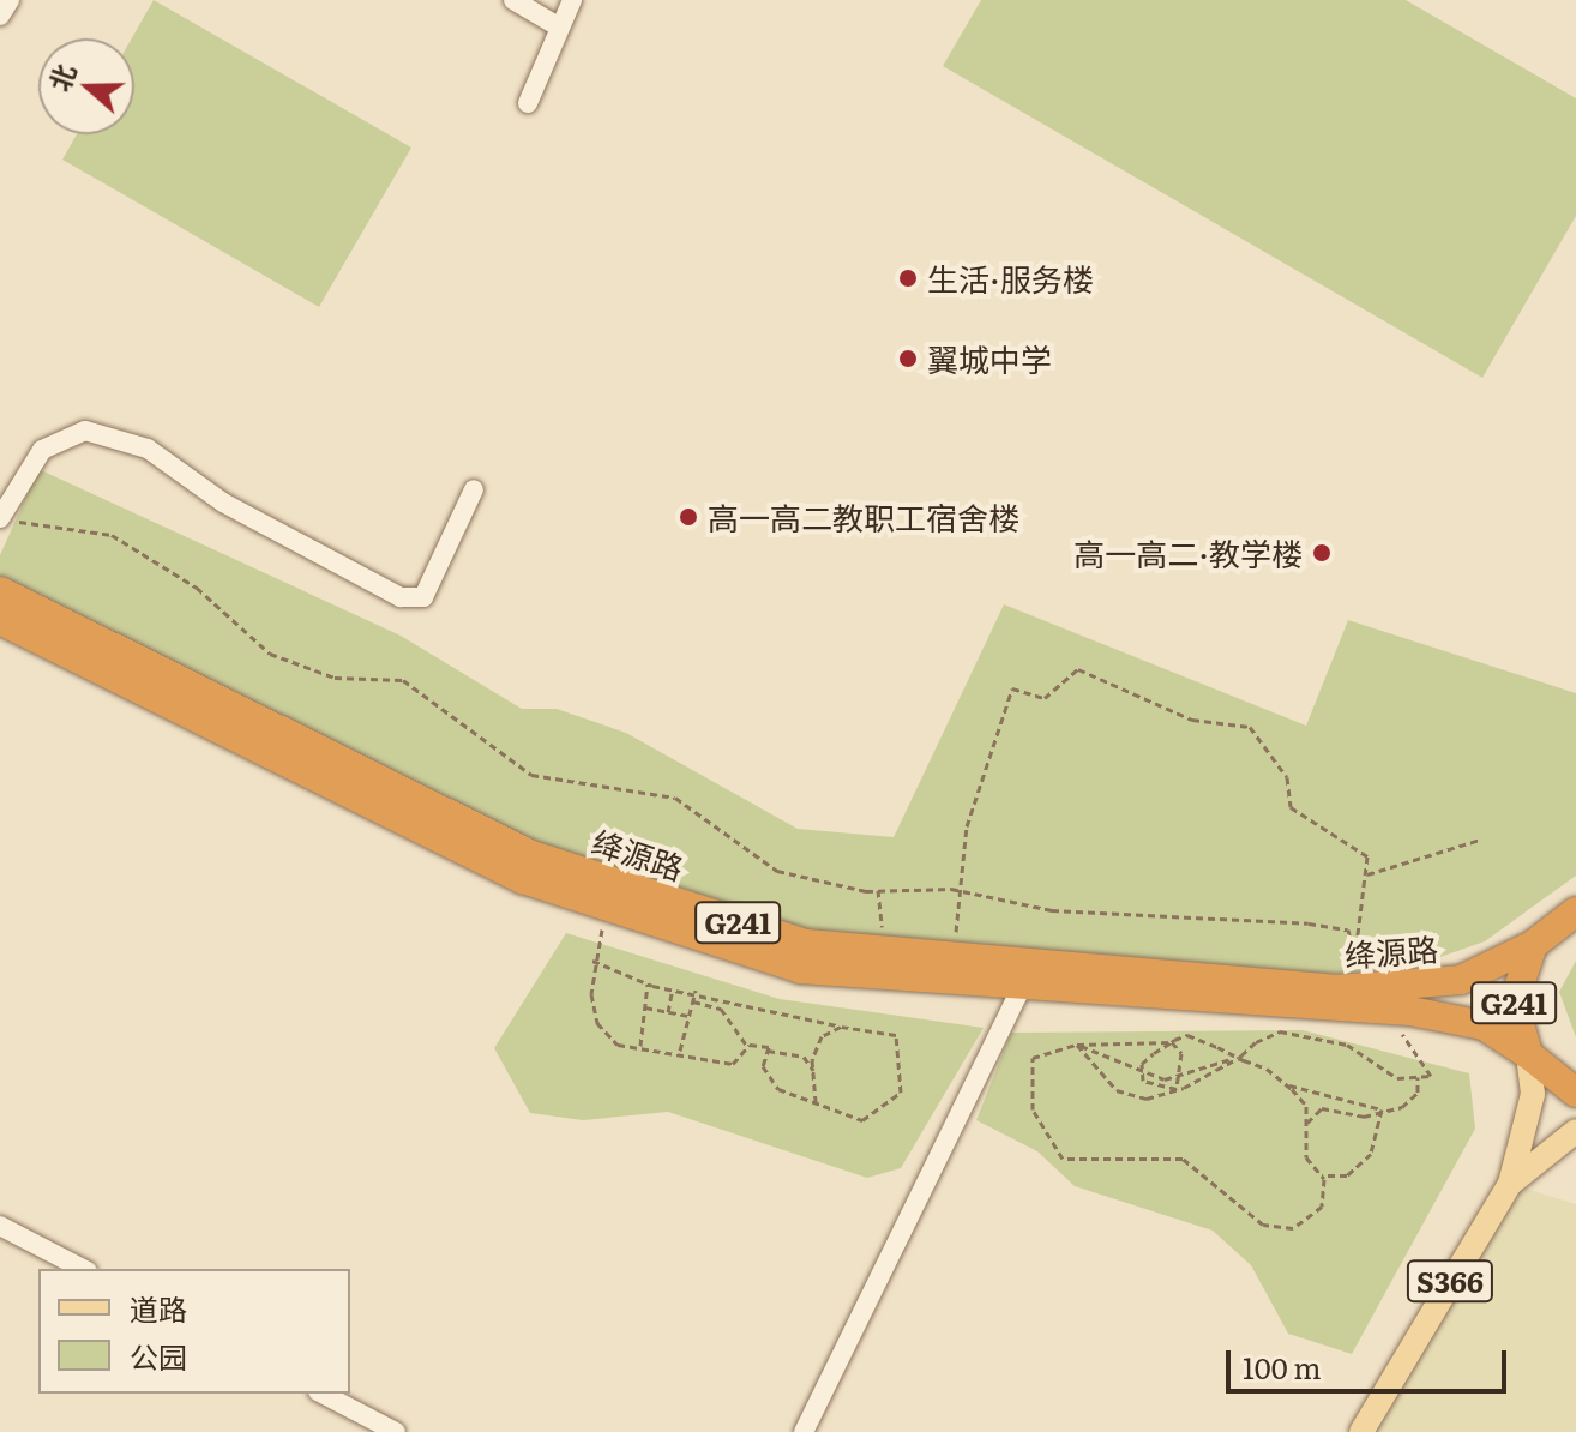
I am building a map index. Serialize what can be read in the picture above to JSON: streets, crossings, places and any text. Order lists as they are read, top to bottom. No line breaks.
{"streets":{"highway":["绛源路","G241"],"main road":["S366"]},"crossings":[["绛源路","G241"],["绛源路","S366"],["G241","S366"]],"places":["生活·服务楼","翼城中学","高一高二教职工宿舍楼","高一高二·教学楼"],"legend":["道路","公园"],"scale_bar":"100 m","north":"left"}
